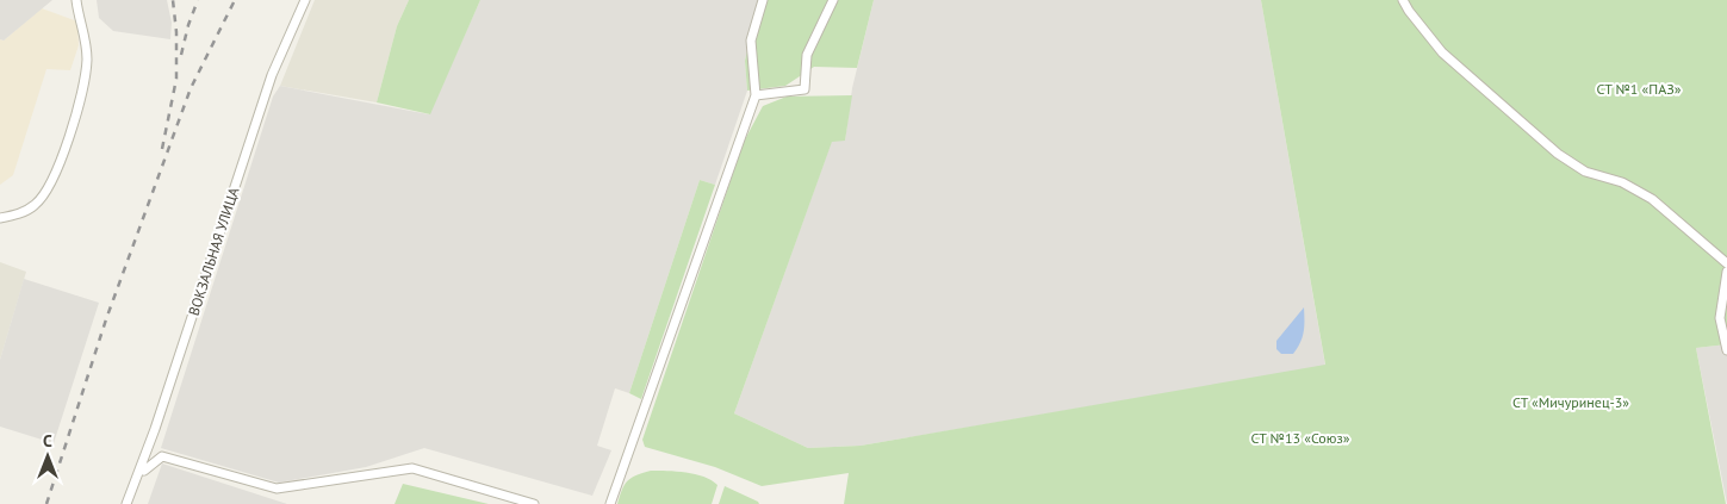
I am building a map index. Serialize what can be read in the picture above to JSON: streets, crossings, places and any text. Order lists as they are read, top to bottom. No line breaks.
{"streets":{"street":["ВОКЗАЛЬНАЯ УЛИЦА"]},"parks":["СТ №1 «ПАЗ»","СТ «Мичуринец-3»","СТ №13 «Союз»"],"north":"top"}
